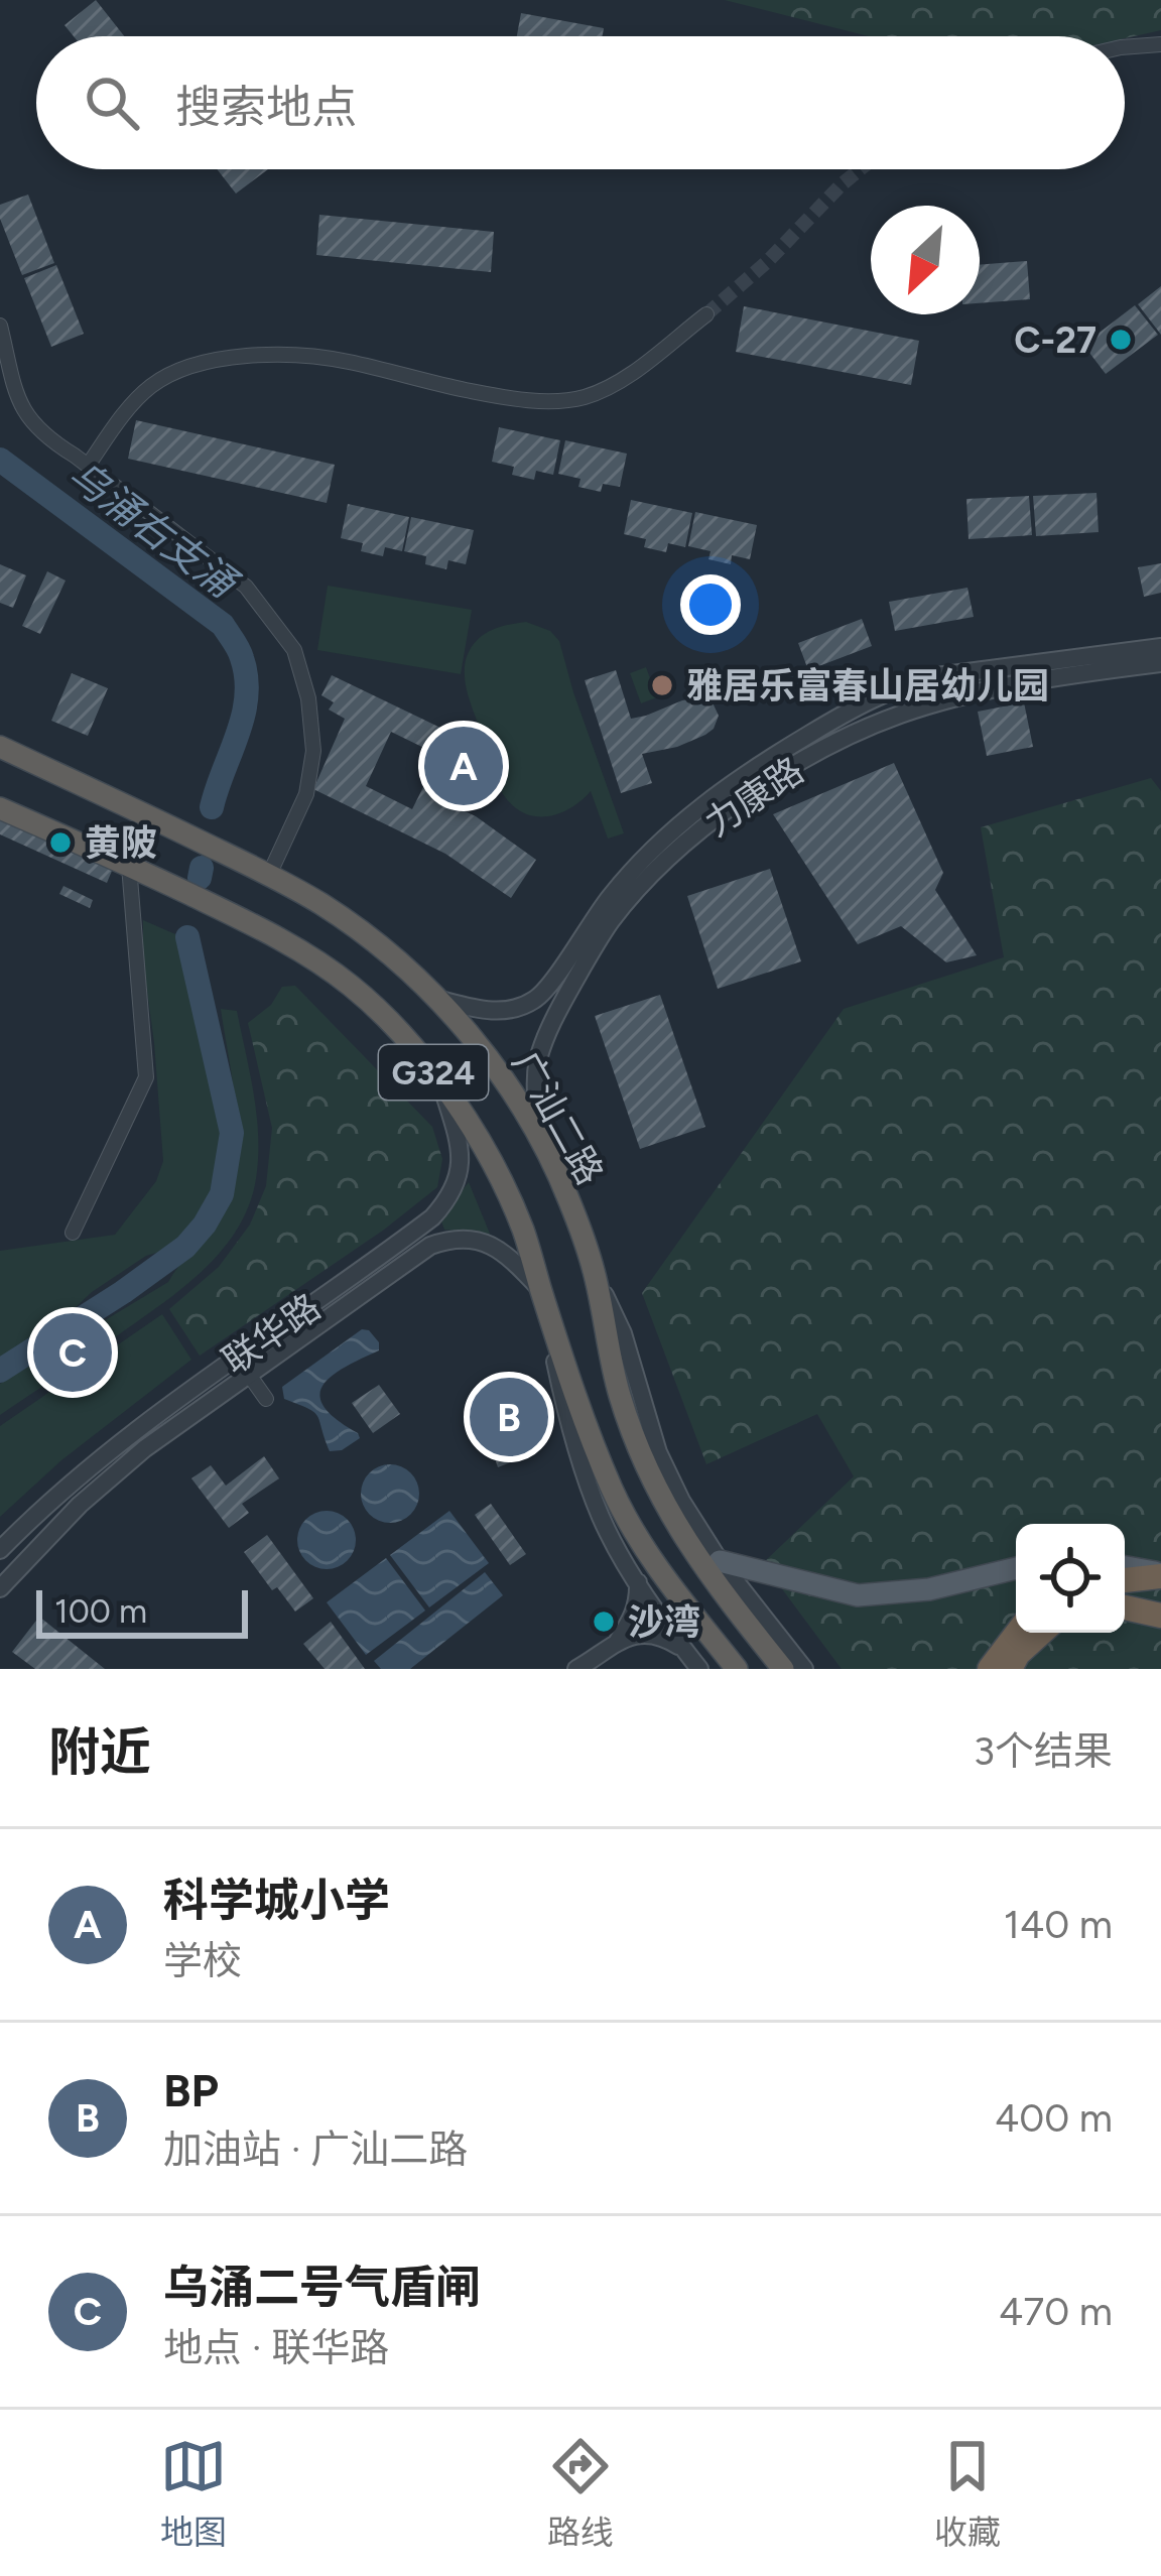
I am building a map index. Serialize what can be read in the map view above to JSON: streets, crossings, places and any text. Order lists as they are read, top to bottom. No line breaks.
{"streets":{"highway":["G324","广汕二路"],"street":["力康路","联华路"]},"crossings":[["力康路","广汕二路"],["G324","联华路"]],"water":["乌涌右支涌"],"places":["C-27","雅居乐富春山居幼儿园","黄陂","沙湾"],"scale_bar":"100 m","north":"bottom left","page":{"search":"搜索地点","pins":["A","C","B"],"scale":"100 m","heading":["附近","3个结果"],"list":[{"mark":"A","name":"科学城小学","note":"学校","value":"140 m"},{"mark":"B","name":"BP","note":"加油站 · 广汕二路","value":"400 m"},{"mark":"C","name":"乌涌二号气盾闸","note":"地点 · 联华路","value":"470 m"}],"nav":["地图","路线","收藏"]}}
